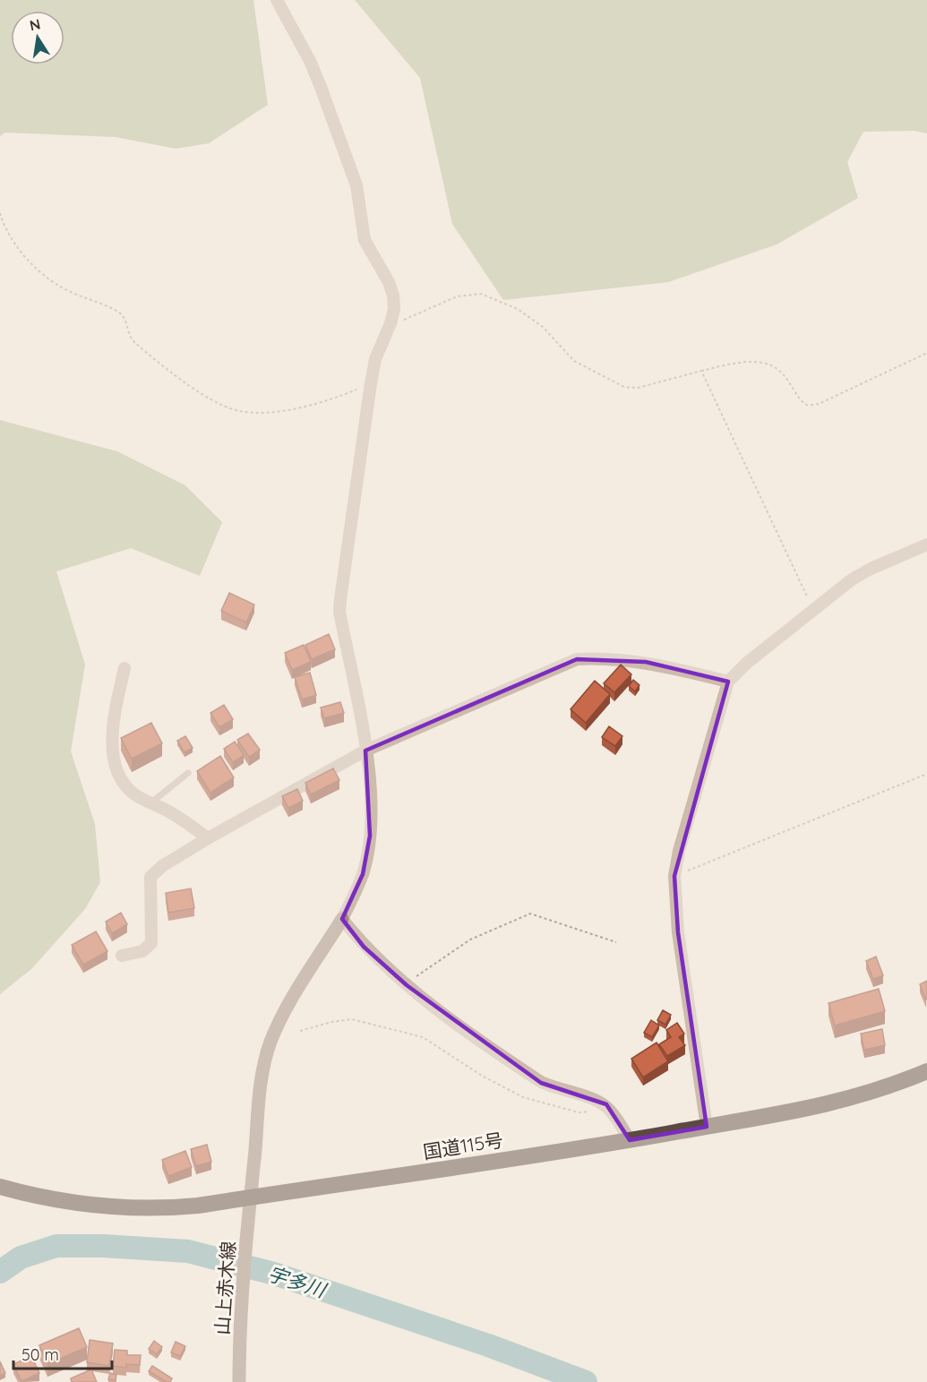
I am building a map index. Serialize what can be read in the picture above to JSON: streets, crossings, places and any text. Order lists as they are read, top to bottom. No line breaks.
{"streets":{"highway":["国道115号"],"street":["山上赤木線"]},"crossings":[["国道115号","山上赤木線"]],"water":["宇多川"],"scale_bar":"50 m","north":"top"}
